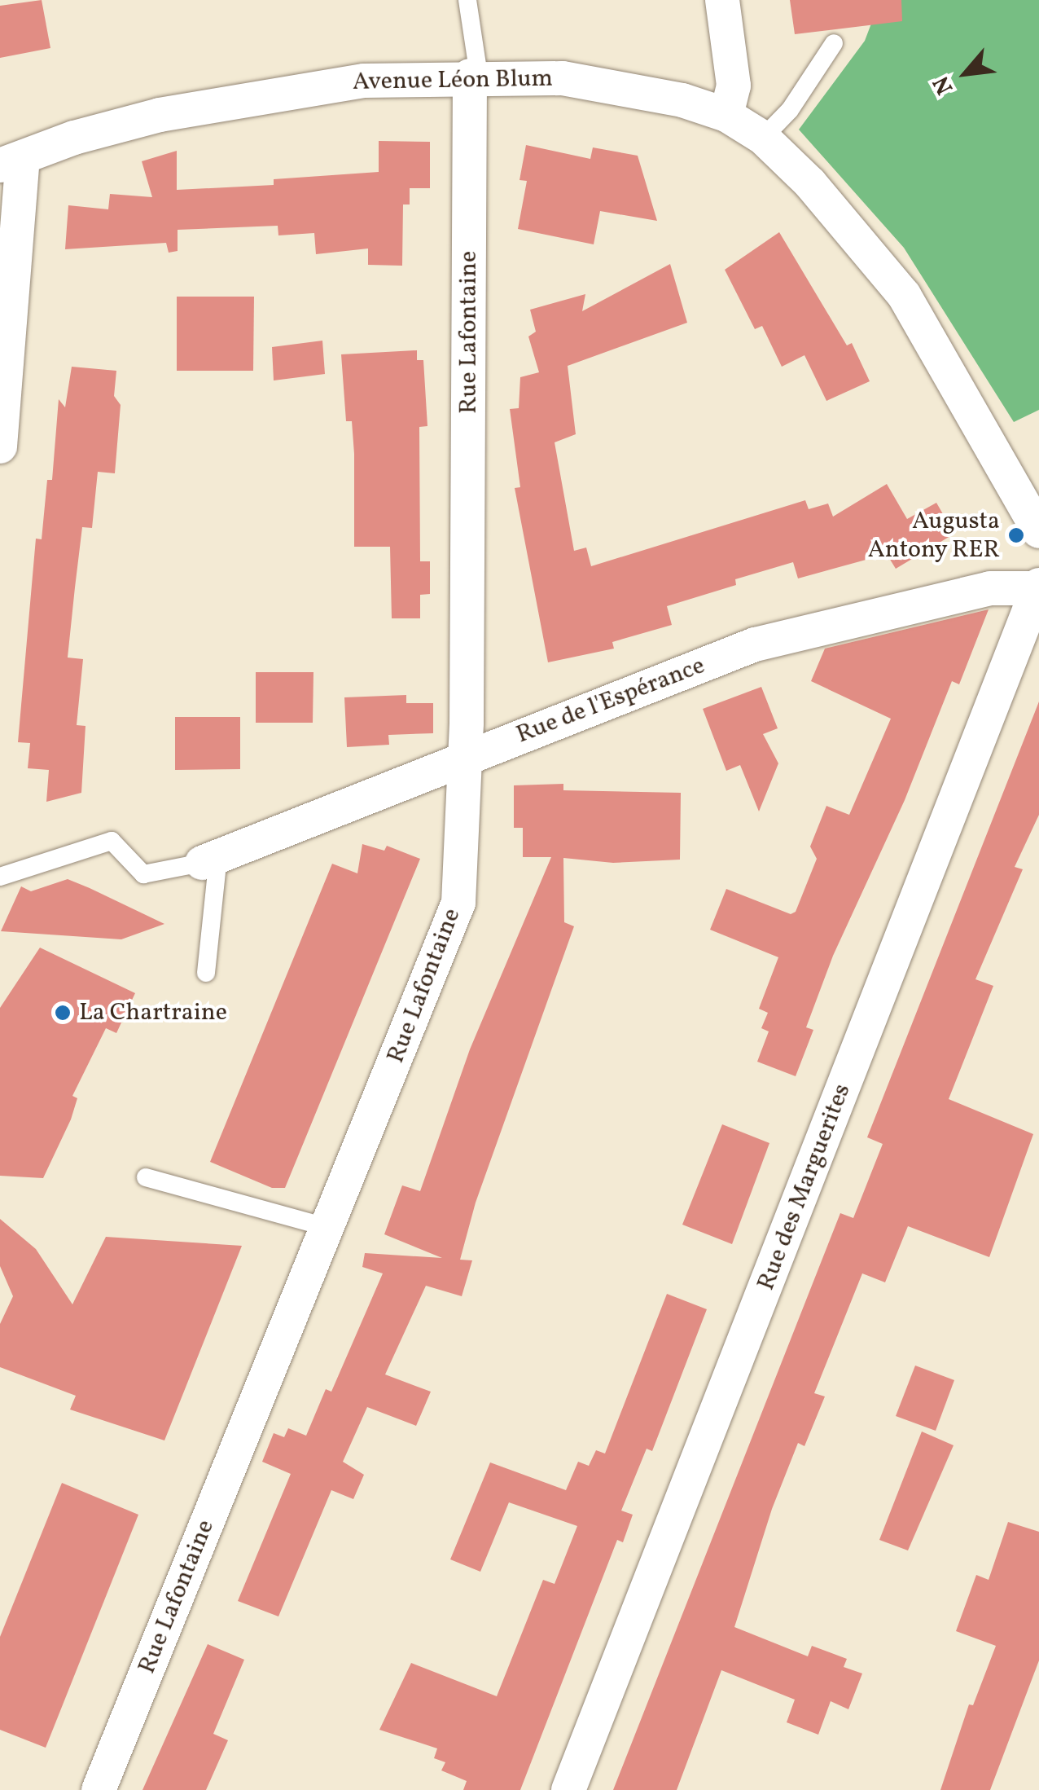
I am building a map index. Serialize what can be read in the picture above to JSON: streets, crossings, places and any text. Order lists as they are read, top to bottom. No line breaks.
{"streets":{"street":["Avenue Léon Blum","Rue Lafontaine","Rue de l'Espérance","Rue des Marguerites"]},"crossings":[["Avenue Léon Blum","Rue Lafontaine"],["Rue Lafontaine","Rue de l'Espérance"],["Rue de l'Espérance","Rue des Marguerites"]],"places":["Augusta Antony RER","La Chartraine"],"north":"bottom left"}
